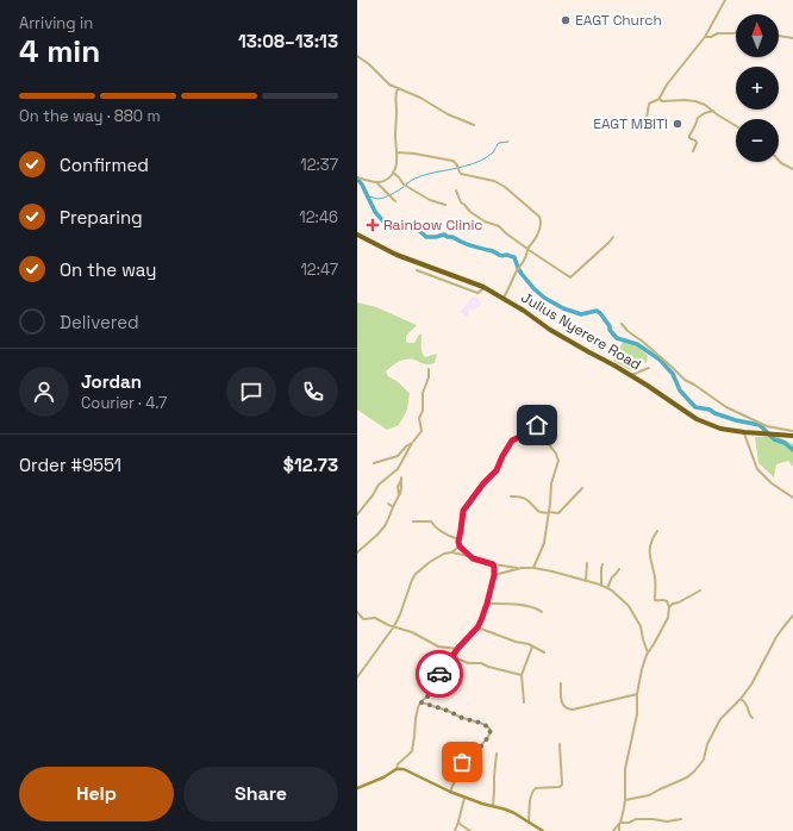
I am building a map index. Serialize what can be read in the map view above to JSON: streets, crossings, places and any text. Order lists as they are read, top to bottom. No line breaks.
{"streets":{"highway":["Julius Nyerere Road"]},"places":{"other":["EAGT Church","EAGT MBITI"],"health":["Rainbow Clinic"]},"north":"top","page":{"heading":["4 min","Arriving in","13:08–13:13"],"panel":["Jordan","Courier · 4.7","Order #9551","$12.73"],"map_buttons":["+","−"],"bar":"On the way · 880 m","list":[["Confirmed","12:37"],["Preparing","12:46"],["On the way","12:47"],"Delivered"],"buttons":["Help","Share"]}}
